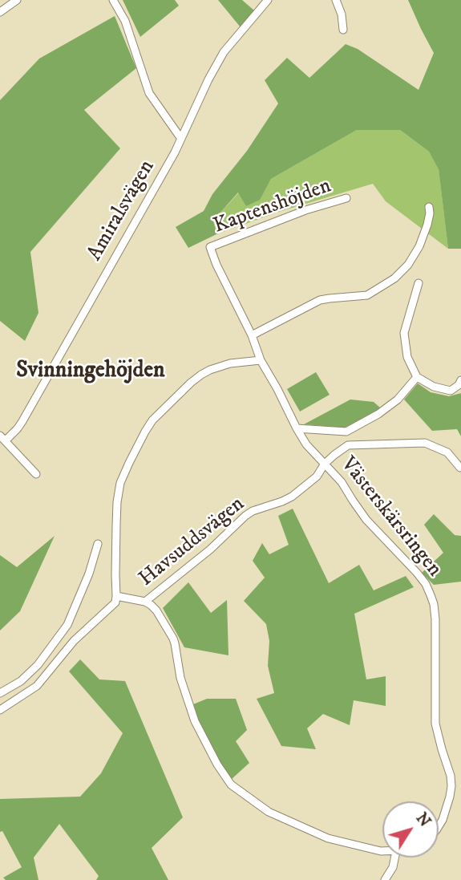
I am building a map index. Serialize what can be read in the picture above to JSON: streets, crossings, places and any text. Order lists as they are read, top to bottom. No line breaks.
{"streets":{"street":["Kaptenshöjden","Amiralsvägen","Västerskärsringen","Havsuddsvägen"]},"crossings":[["Kaptenshöjden","Västerskärsringen"],["Västerskärsringen","Havsuddsvägen"]],"districts":["Svinningehöjden"],"north":"top right"}
